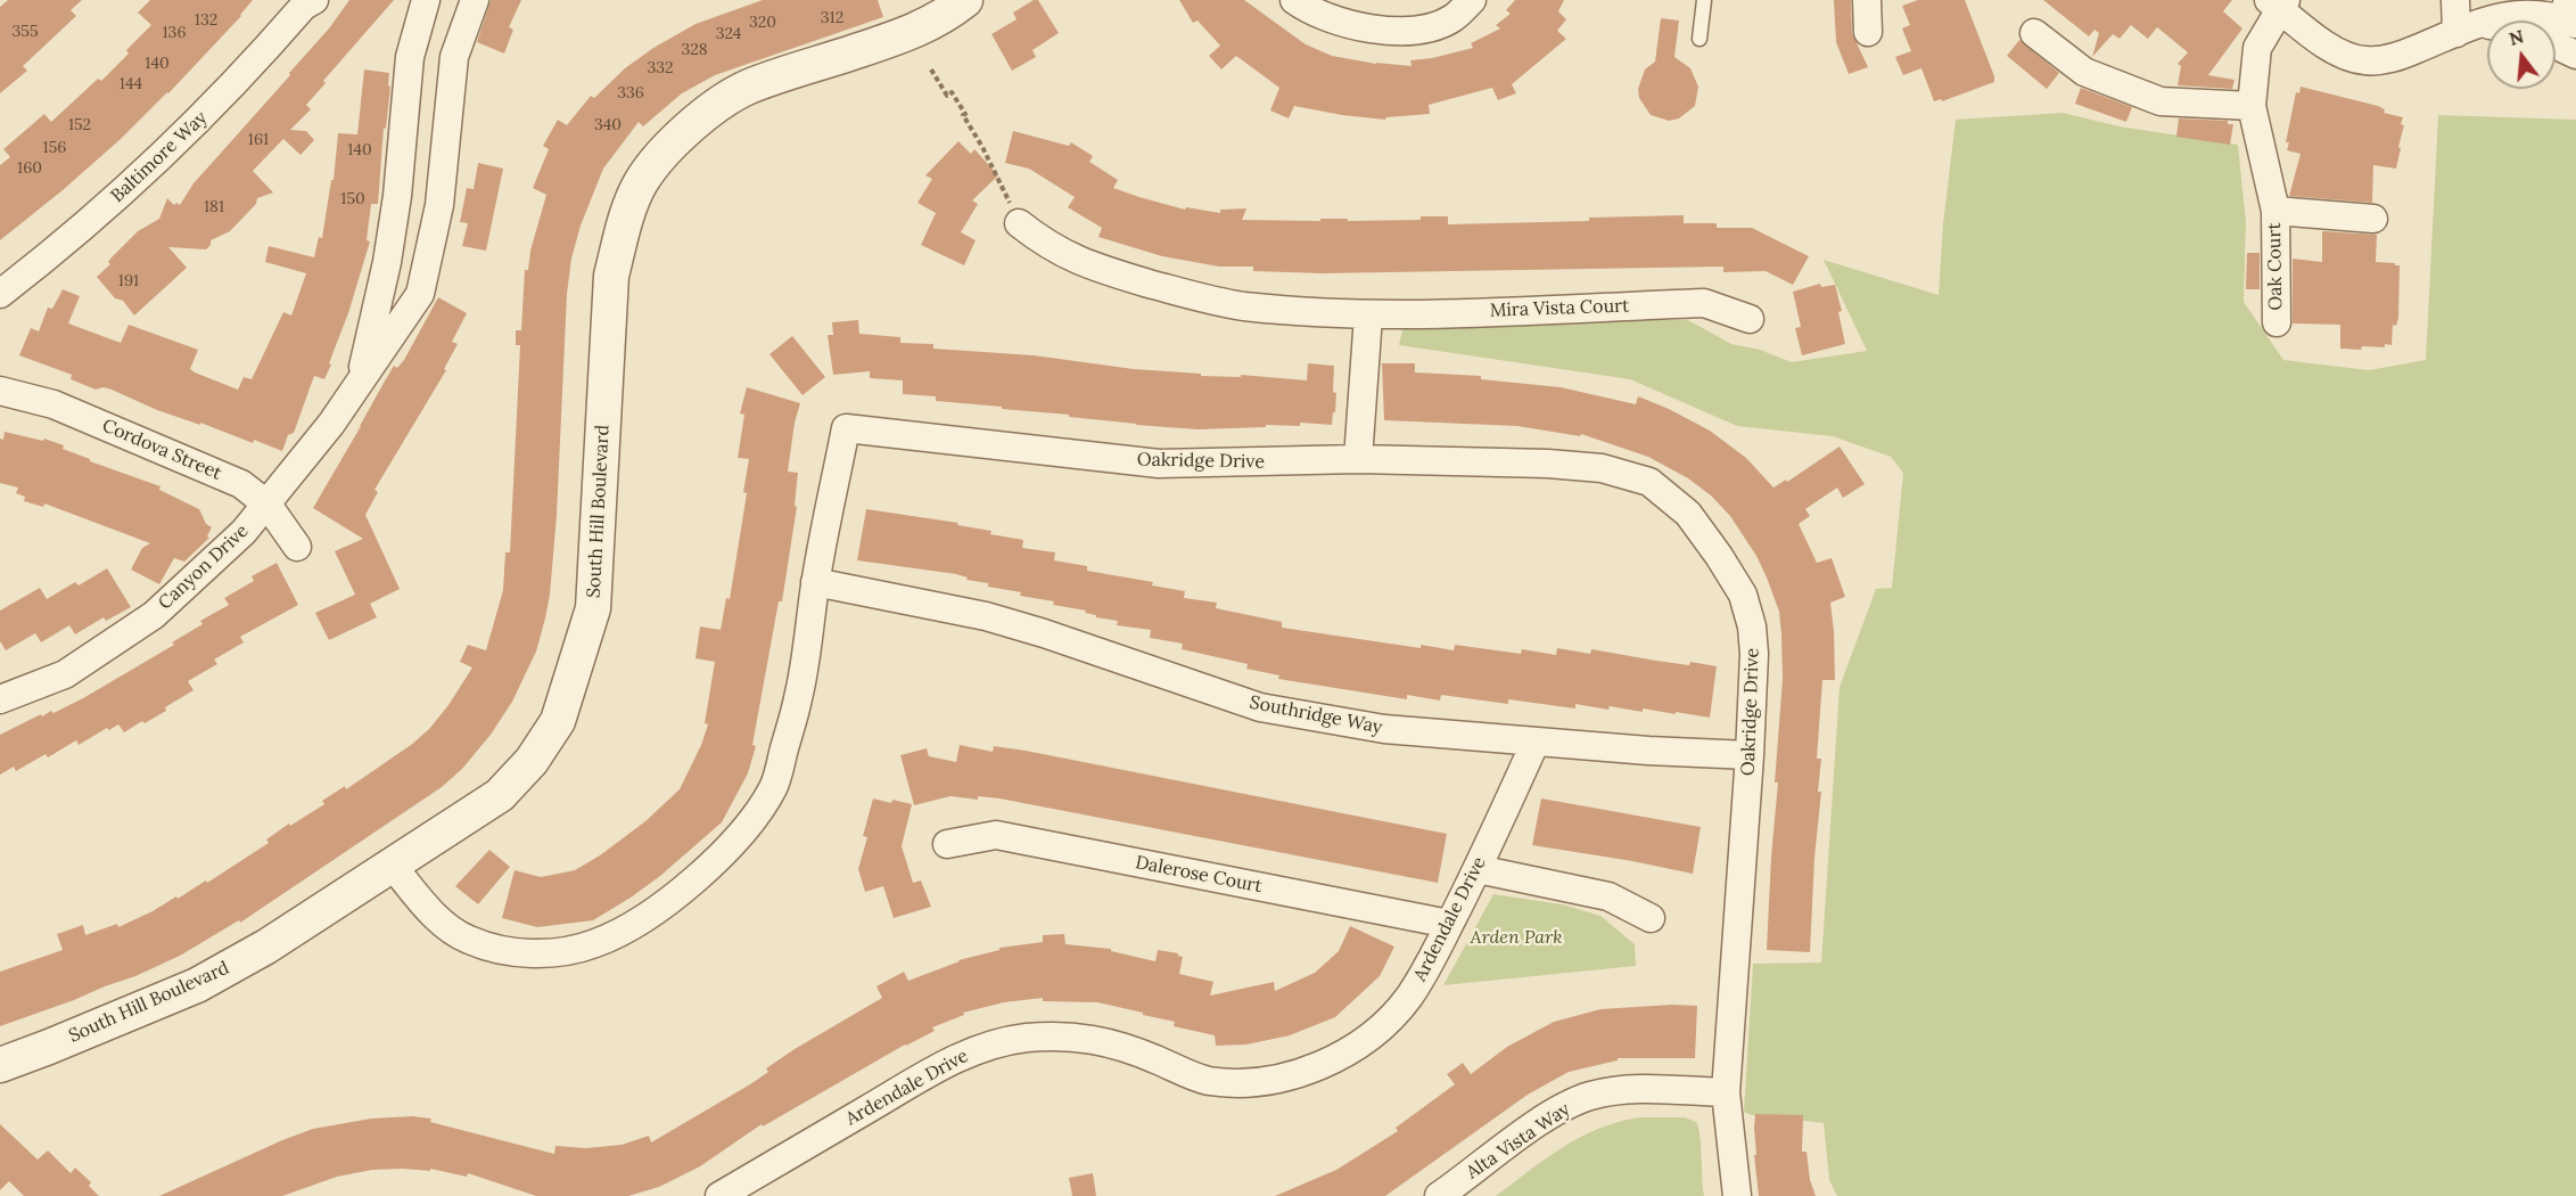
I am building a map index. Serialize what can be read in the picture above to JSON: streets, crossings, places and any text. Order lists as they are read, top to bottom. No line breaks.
{"streets":{"street":["Baltimore Way","Oak Court","Mira Vista Court","Cordova Street","Oakridge Drive","South Hill Boulevard","Canyon Drive","Southridge Way","Dalerose Court","Ardendale Drive","Alta Vista Way"]},"crossings":[["Cordova Street","Canyon Drive"],["Oakridge Drive","South Hill Boulevard"],["Oakridge Drive","Southridge Way"],["Oakridge Drive","Alta Vista Way"],["Southridge Way","Ardendale Drive"],["Dalerose Court","Ardendale Drive"]],"parks":["Arden Park"],"house_numbers":["312","132","320","355","136","324","328","140","332","144","336","152","340","161","156","140","160","150","181","191"],"north":"top"}
